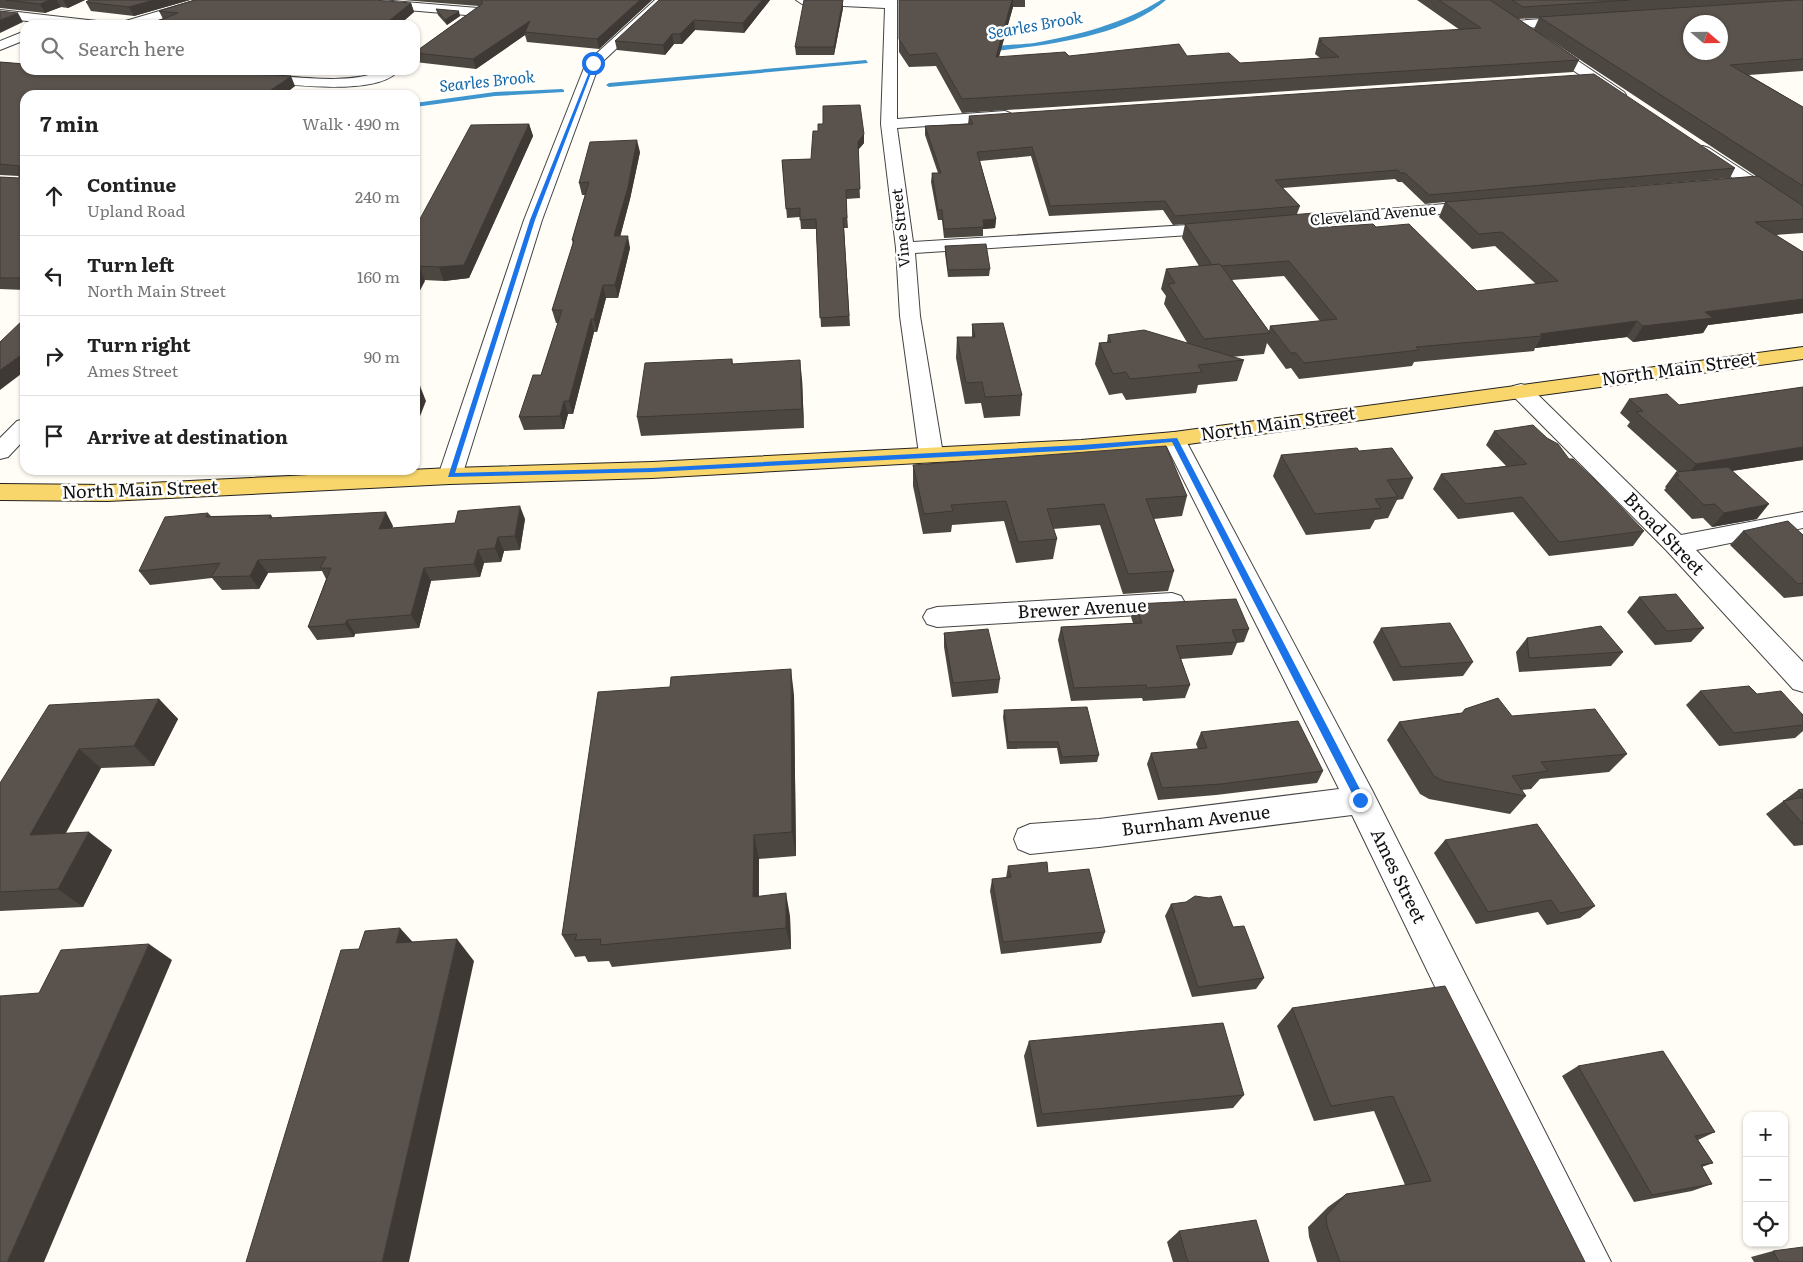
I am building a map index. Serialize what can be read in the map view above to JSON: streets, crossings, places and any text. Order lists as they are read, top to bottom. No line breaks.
{"streets":{"main road":["North Main Street"],"street":["Cleveland Avenue","Vine Street","Broad Street","Brewer Avenue","Burnham Avenue","Ames Street"]},"crossings":[["Vine Street","North Main Street"],["North Main Street","Broad Street"],["North Main Street","Ames Street"],["Burnham Avenue","Ames Street"]],"water":["Searles Brook"],"north":"right","page":{"search":"Search here","heading":["7 min","Walk · 490 m"],"list":[["Continue","Upland Road","240 m"],["Turn left","North Main Street","160 m"],["Turn right","Ames Street","90 m"],"Arrive at destination"],"map_buttons":["+","−"]}}
